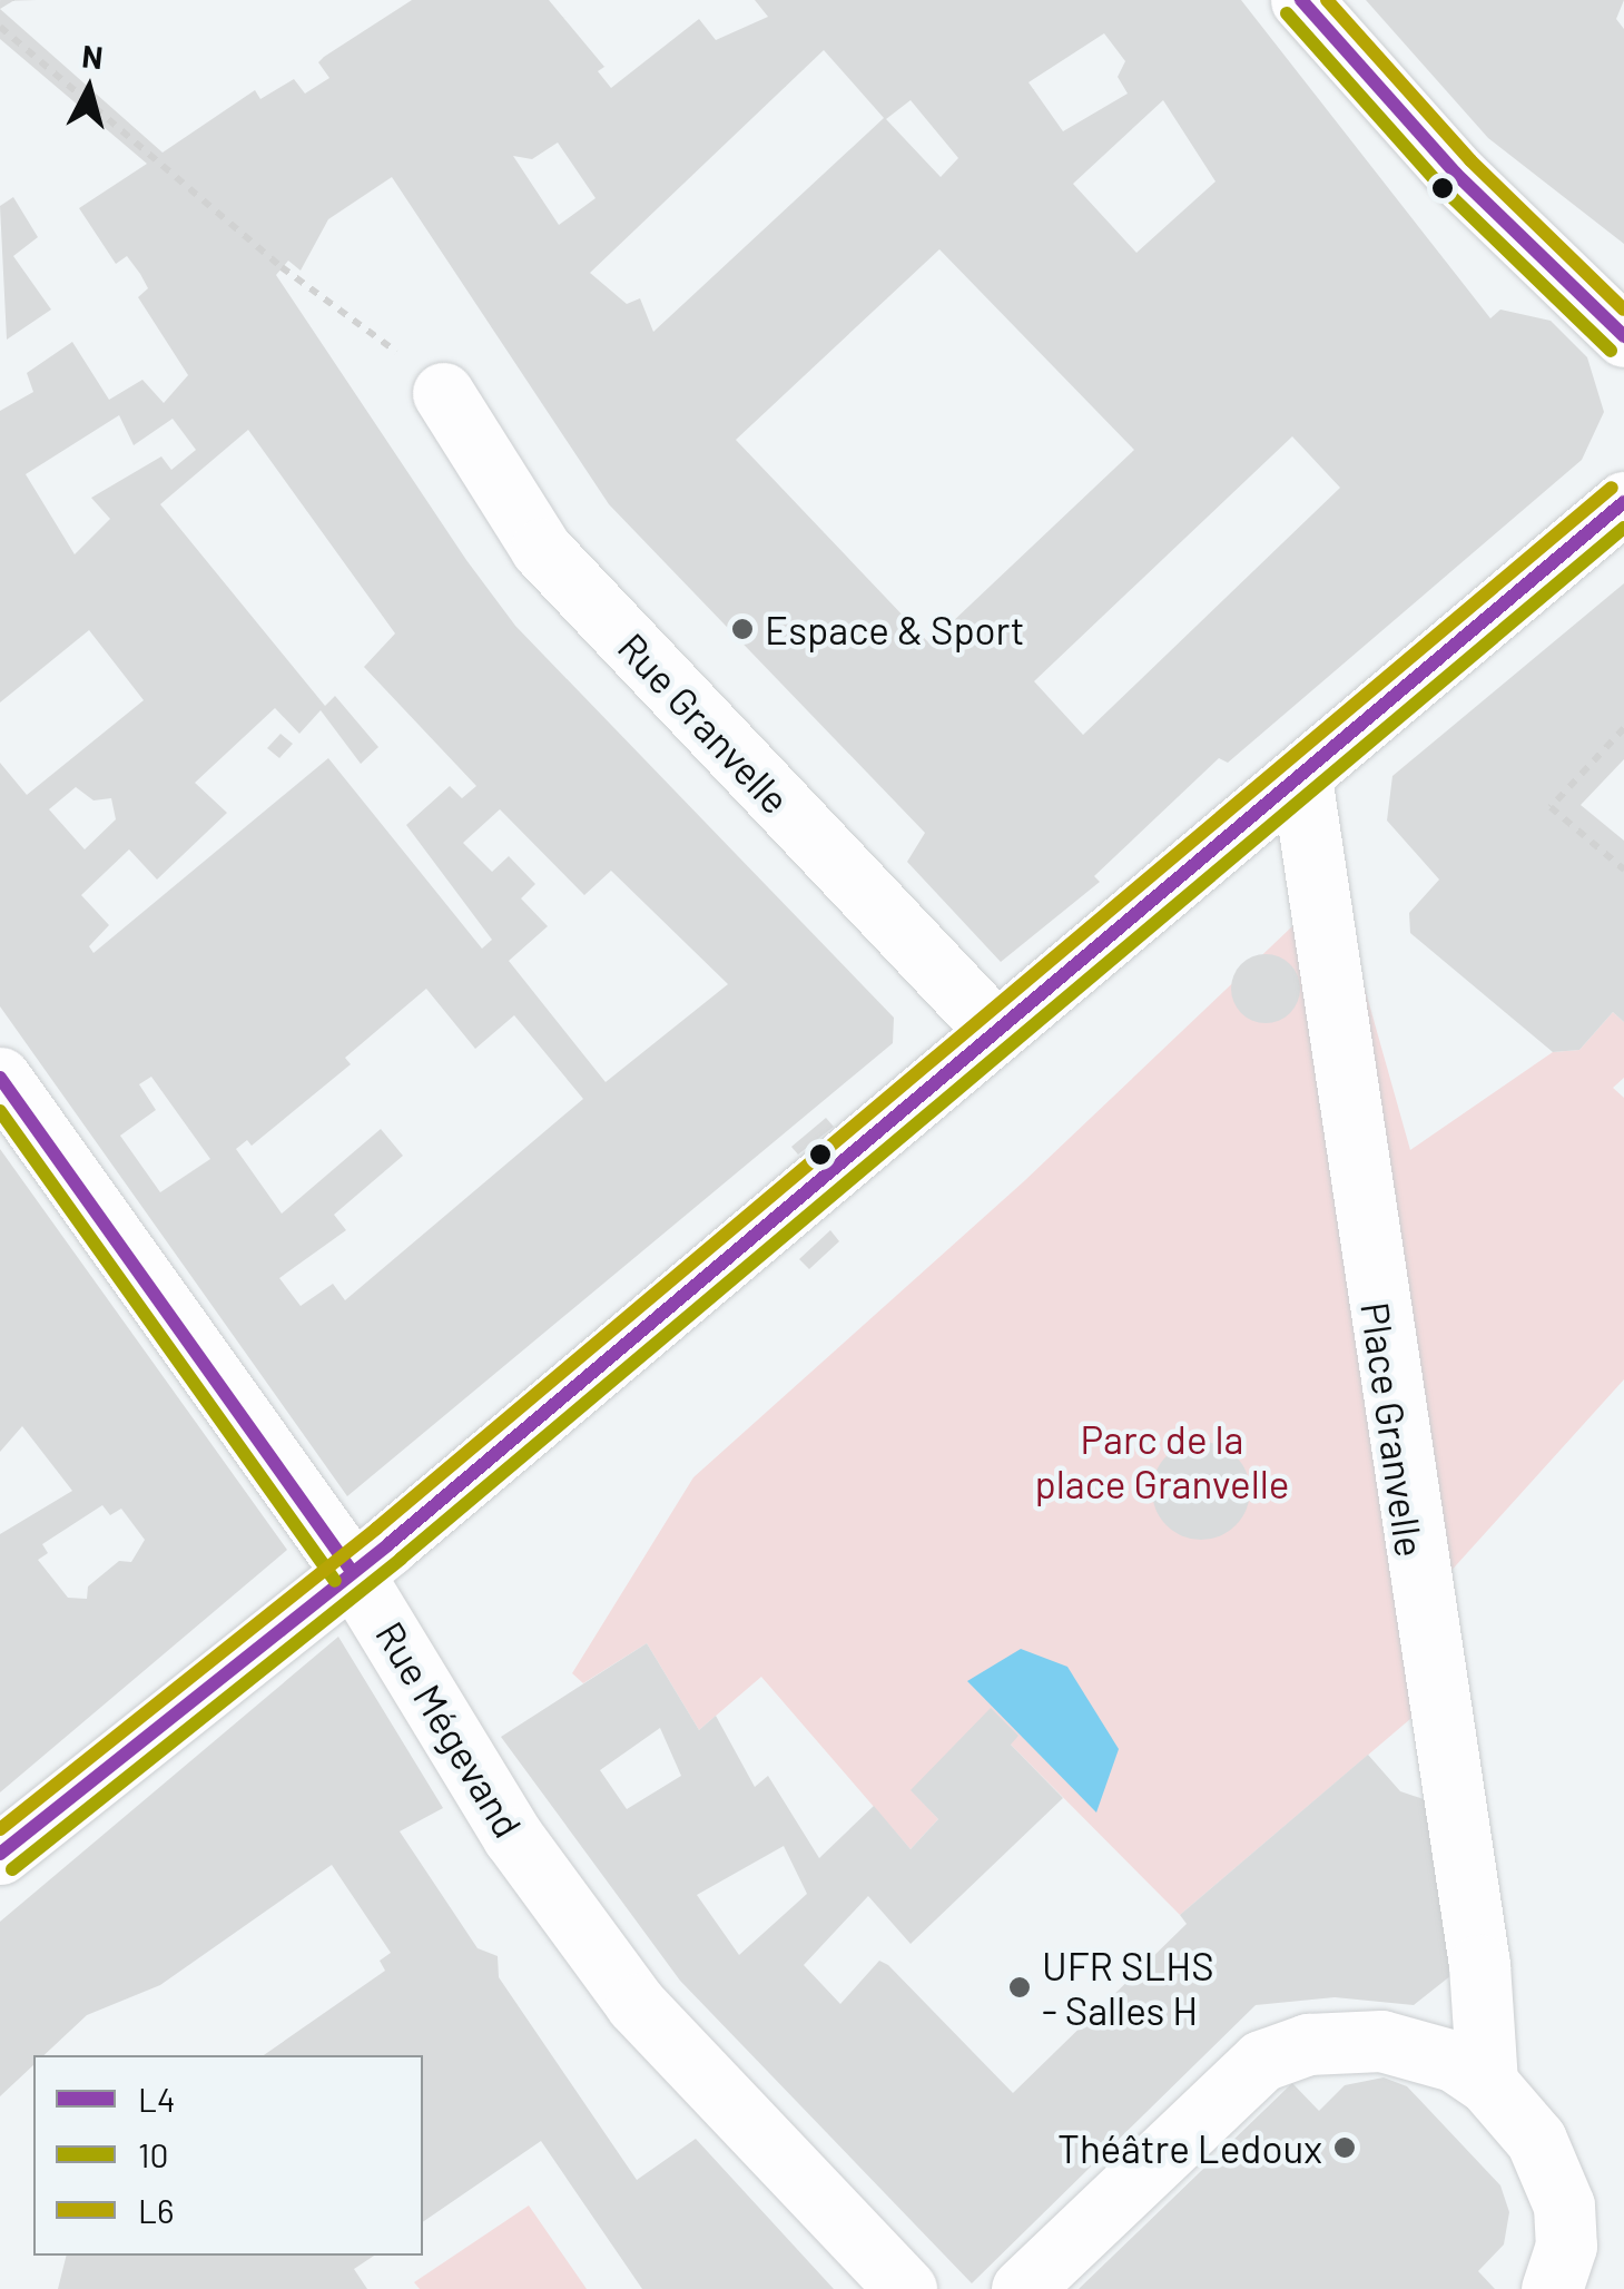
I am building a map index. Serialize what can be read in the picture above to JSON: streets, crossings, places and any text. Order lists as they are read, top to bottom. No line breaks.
{"streets":{"street":["Rue Granvelle","Place Granvelle","Rue Mégevand"]},"parks":["Parc de la place Granvelle"],"places":["Espace & Sport","UFR SLHS - Salles H","Théâtre Ledoux"],"lines":["transit line L4","transit line L6","transit line 10"],"legend":["L4","10","L6"],"north":"top"}
